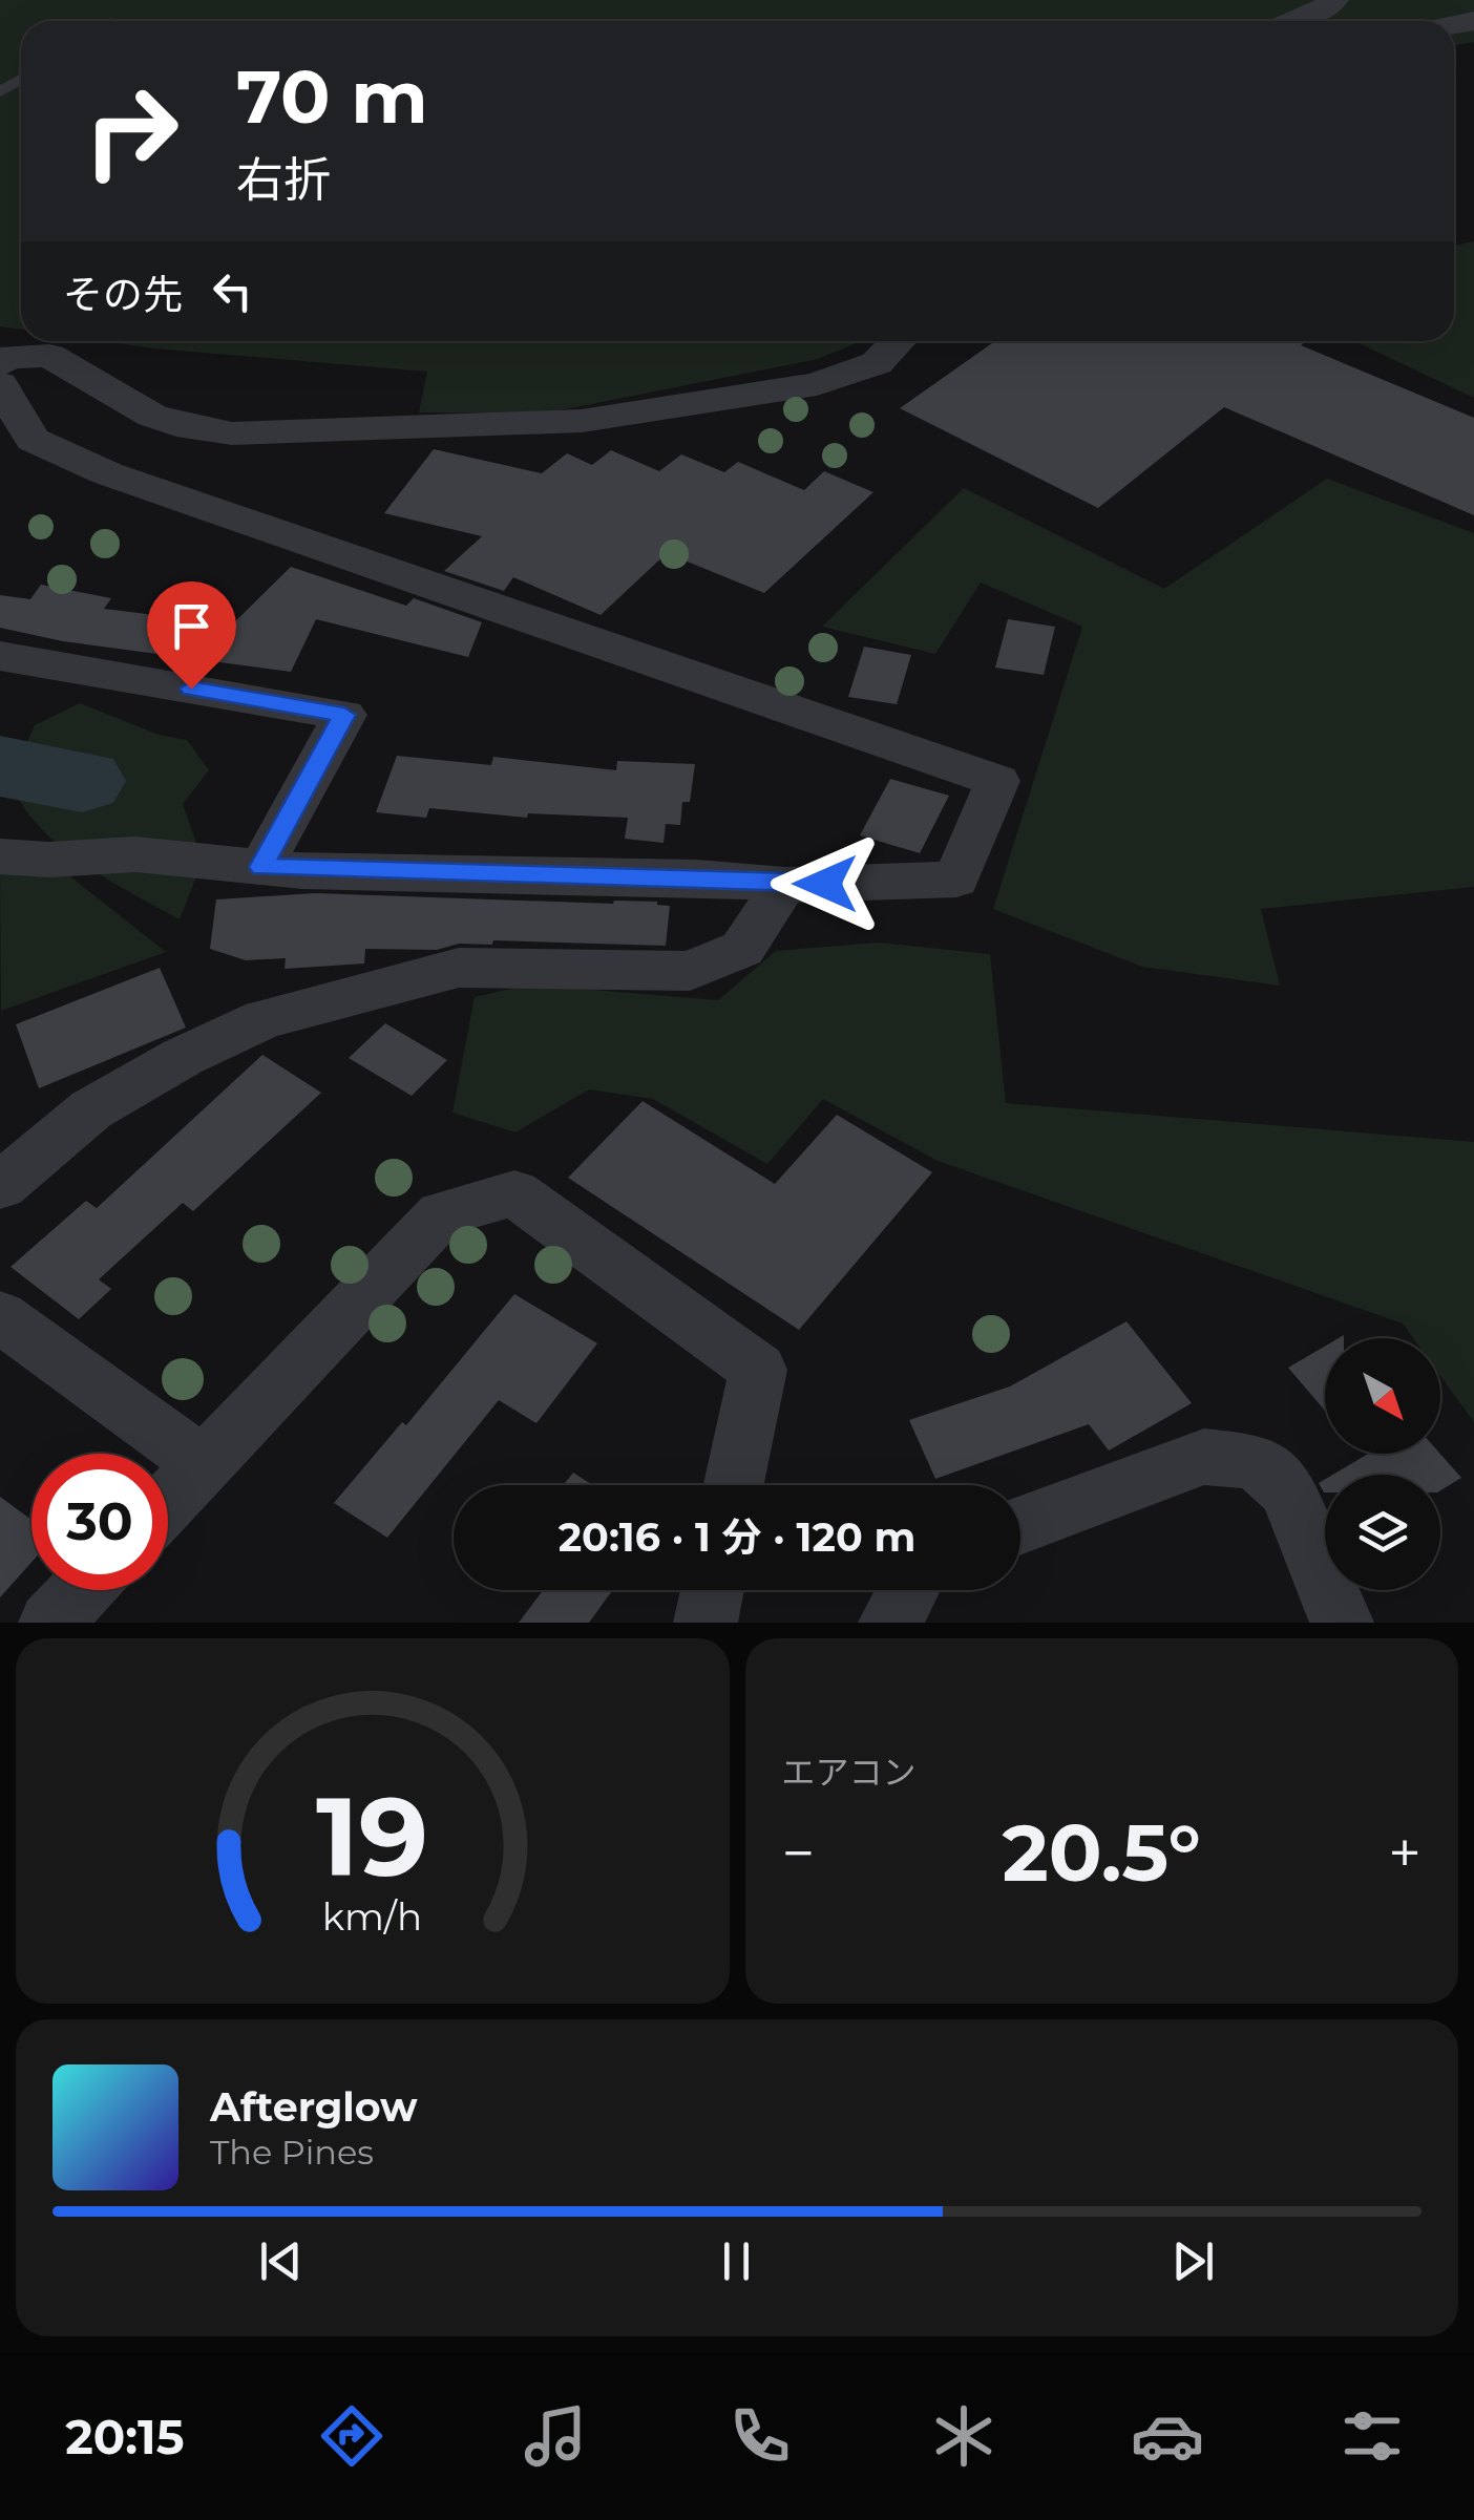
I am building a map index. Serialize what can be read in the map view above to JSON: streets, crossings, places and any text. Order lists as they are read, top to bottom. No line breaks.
{"north":"bottom right","page":{"turn":["70 m","右折"],"then":"その先","limit":"30","trip":"20:16 · 1 分 · 120 m","tile":"エアコン","heat":["−","20.5°","+"],"song":["Afterglow","The Pines"],"tabs":"20:15","gauge":["19","km/h"]}}
